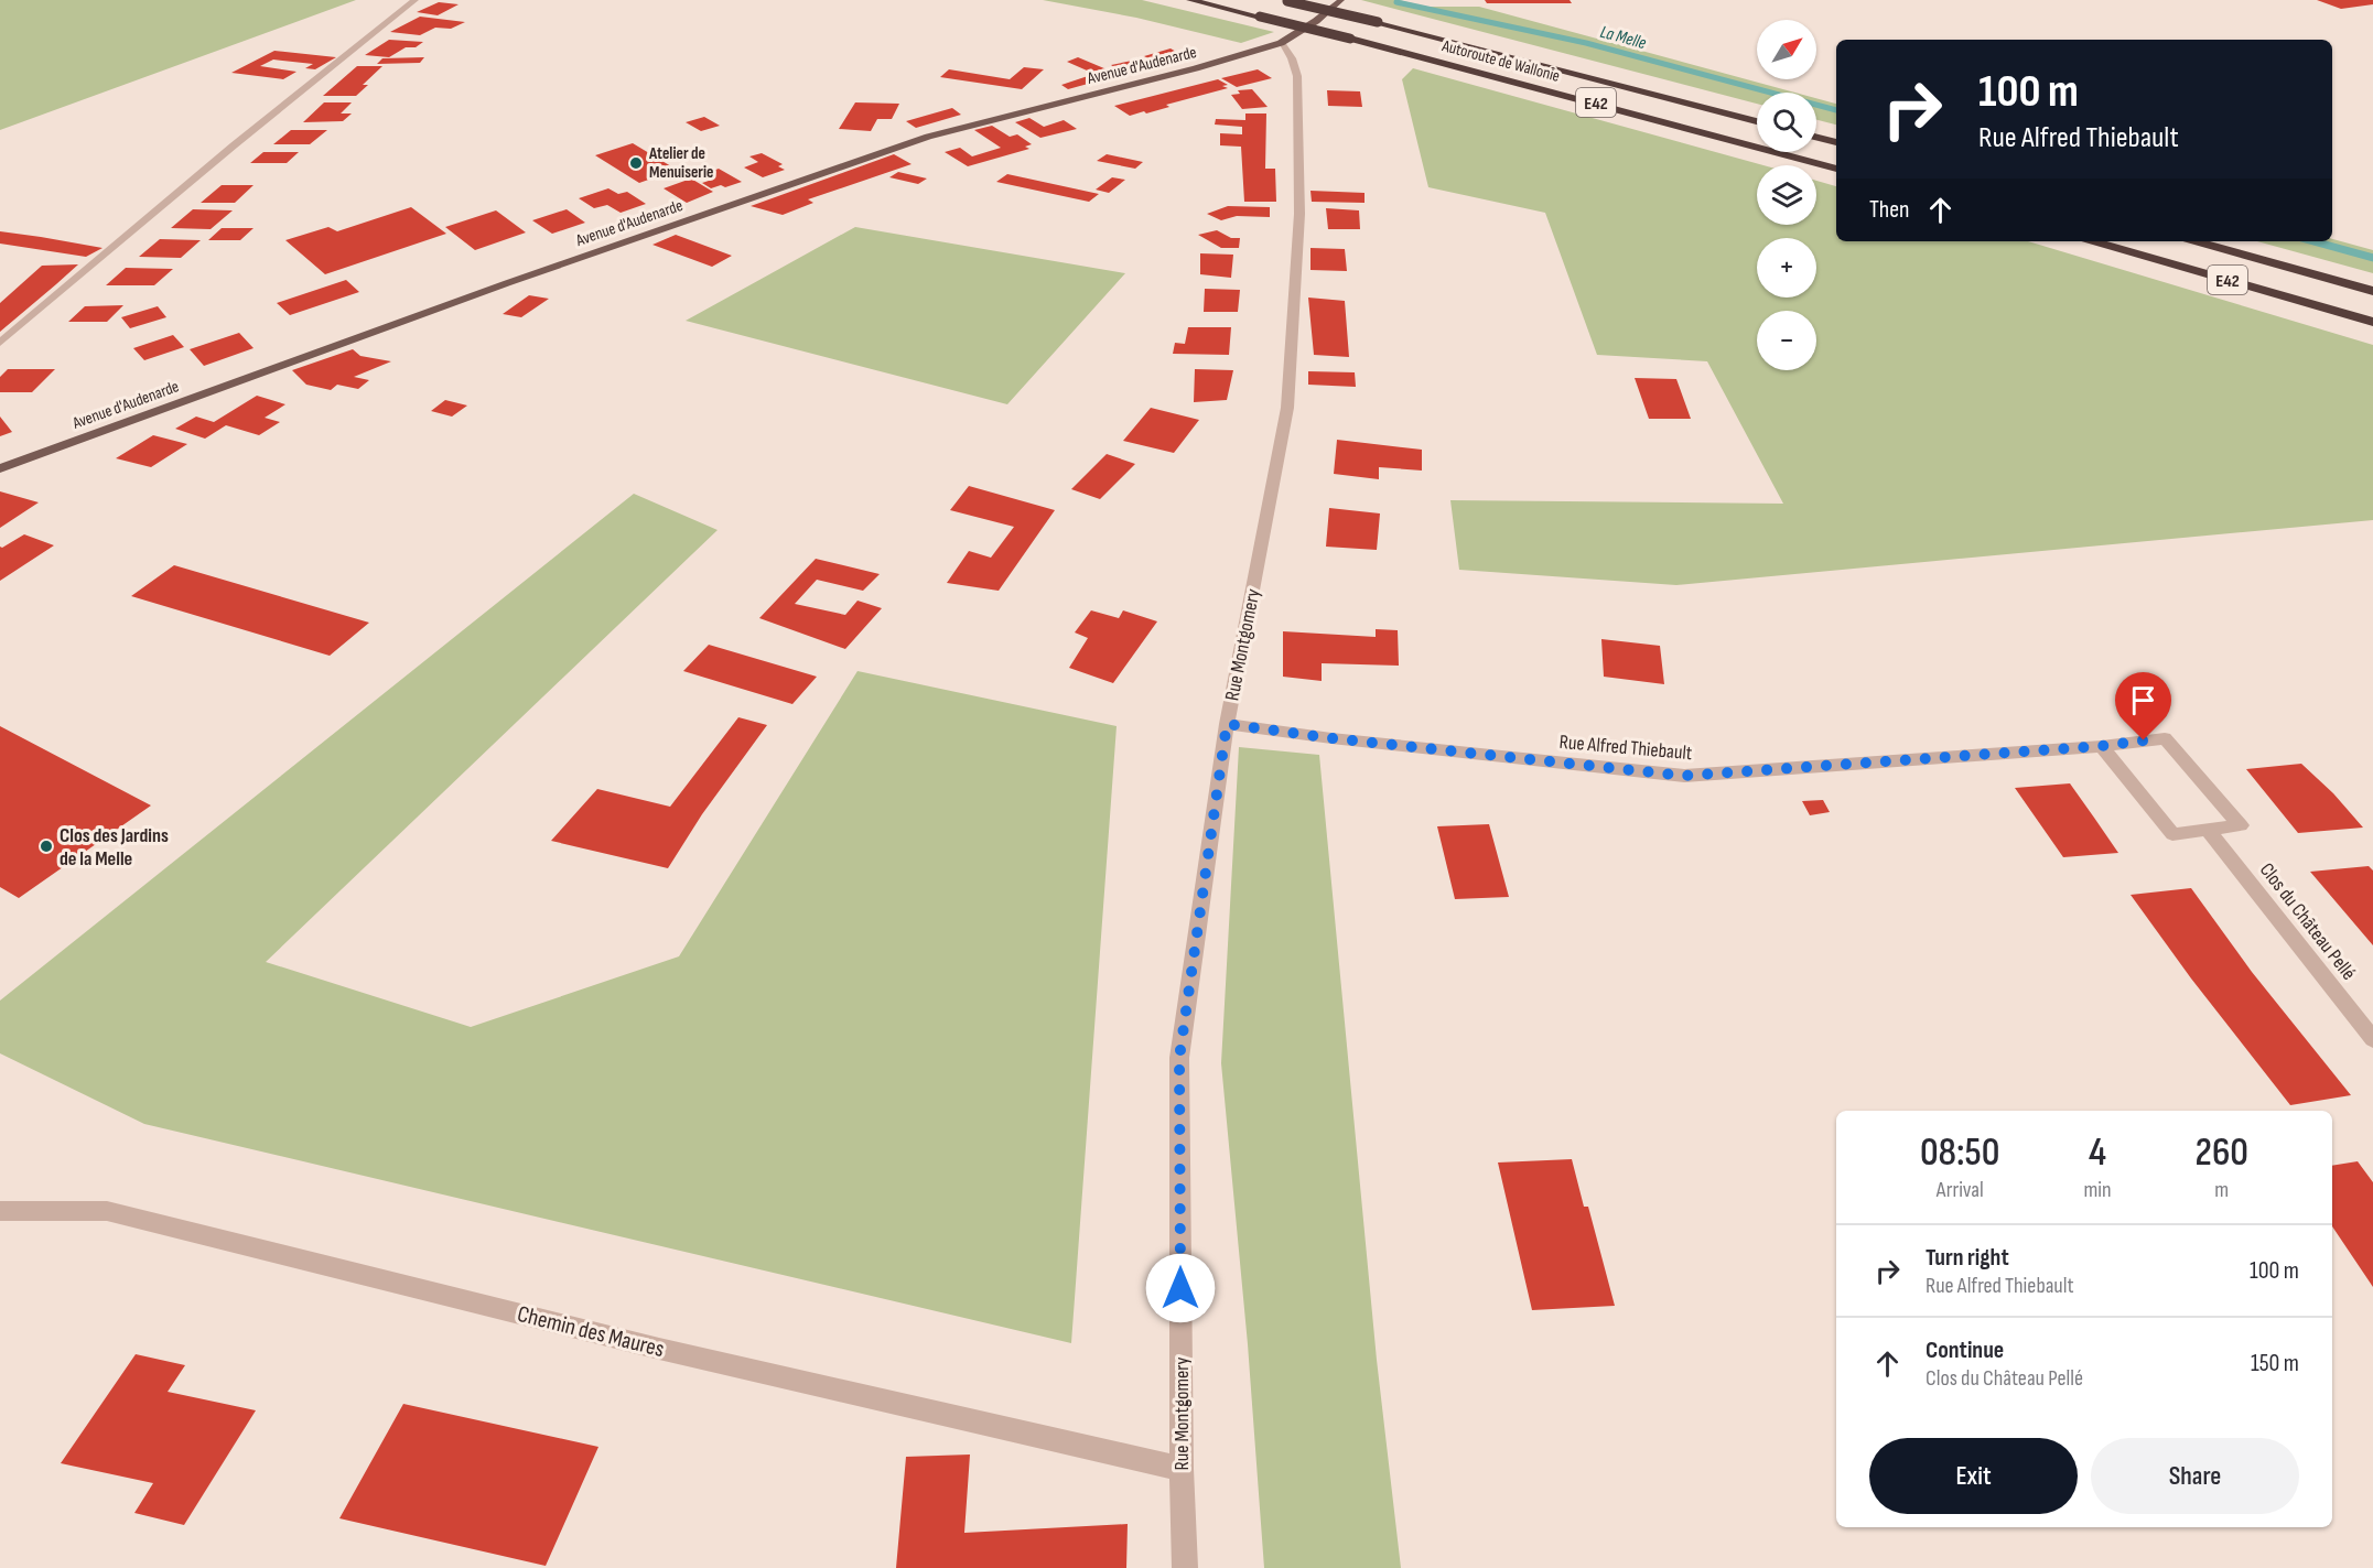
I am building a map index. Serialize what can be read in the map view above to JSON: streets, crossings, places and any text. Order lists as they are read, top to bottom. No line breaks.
{"streets":{"highway":["Autoroute de Wallonie","E42"],"main road":["Avenue d'Audenarde"],"street":["Rue Montgomery","Rue Alfred Thiebault","Clos du Château Pellé","Chemin des Maures"]},"crossings":[["Avenue d'Audenarde","Rue Montgomery"],["Rue Montgomery","Rue Alfred Thiebault"],["Rue Montgomery","Chemin des Maures"]],"water":["La Melle"],"places":["Atelier de Menuiserie","Clos des Jardins de la Melle"],"north":"top right","page":{"map_buttons":["+","−"],"turn":["100 m","Rue Alfred Thiebault"],"then":"Then","eta":["08:50","Arrival","4","min","260","m"],"list":[{"name":"Turn right","note":"Rue Alfred Thiebault","value":"100 m"},{"name":"Continue","note":"Clos du Château Pellé","value":"150 m"}],"buttons":["Exit","Share"]}}
